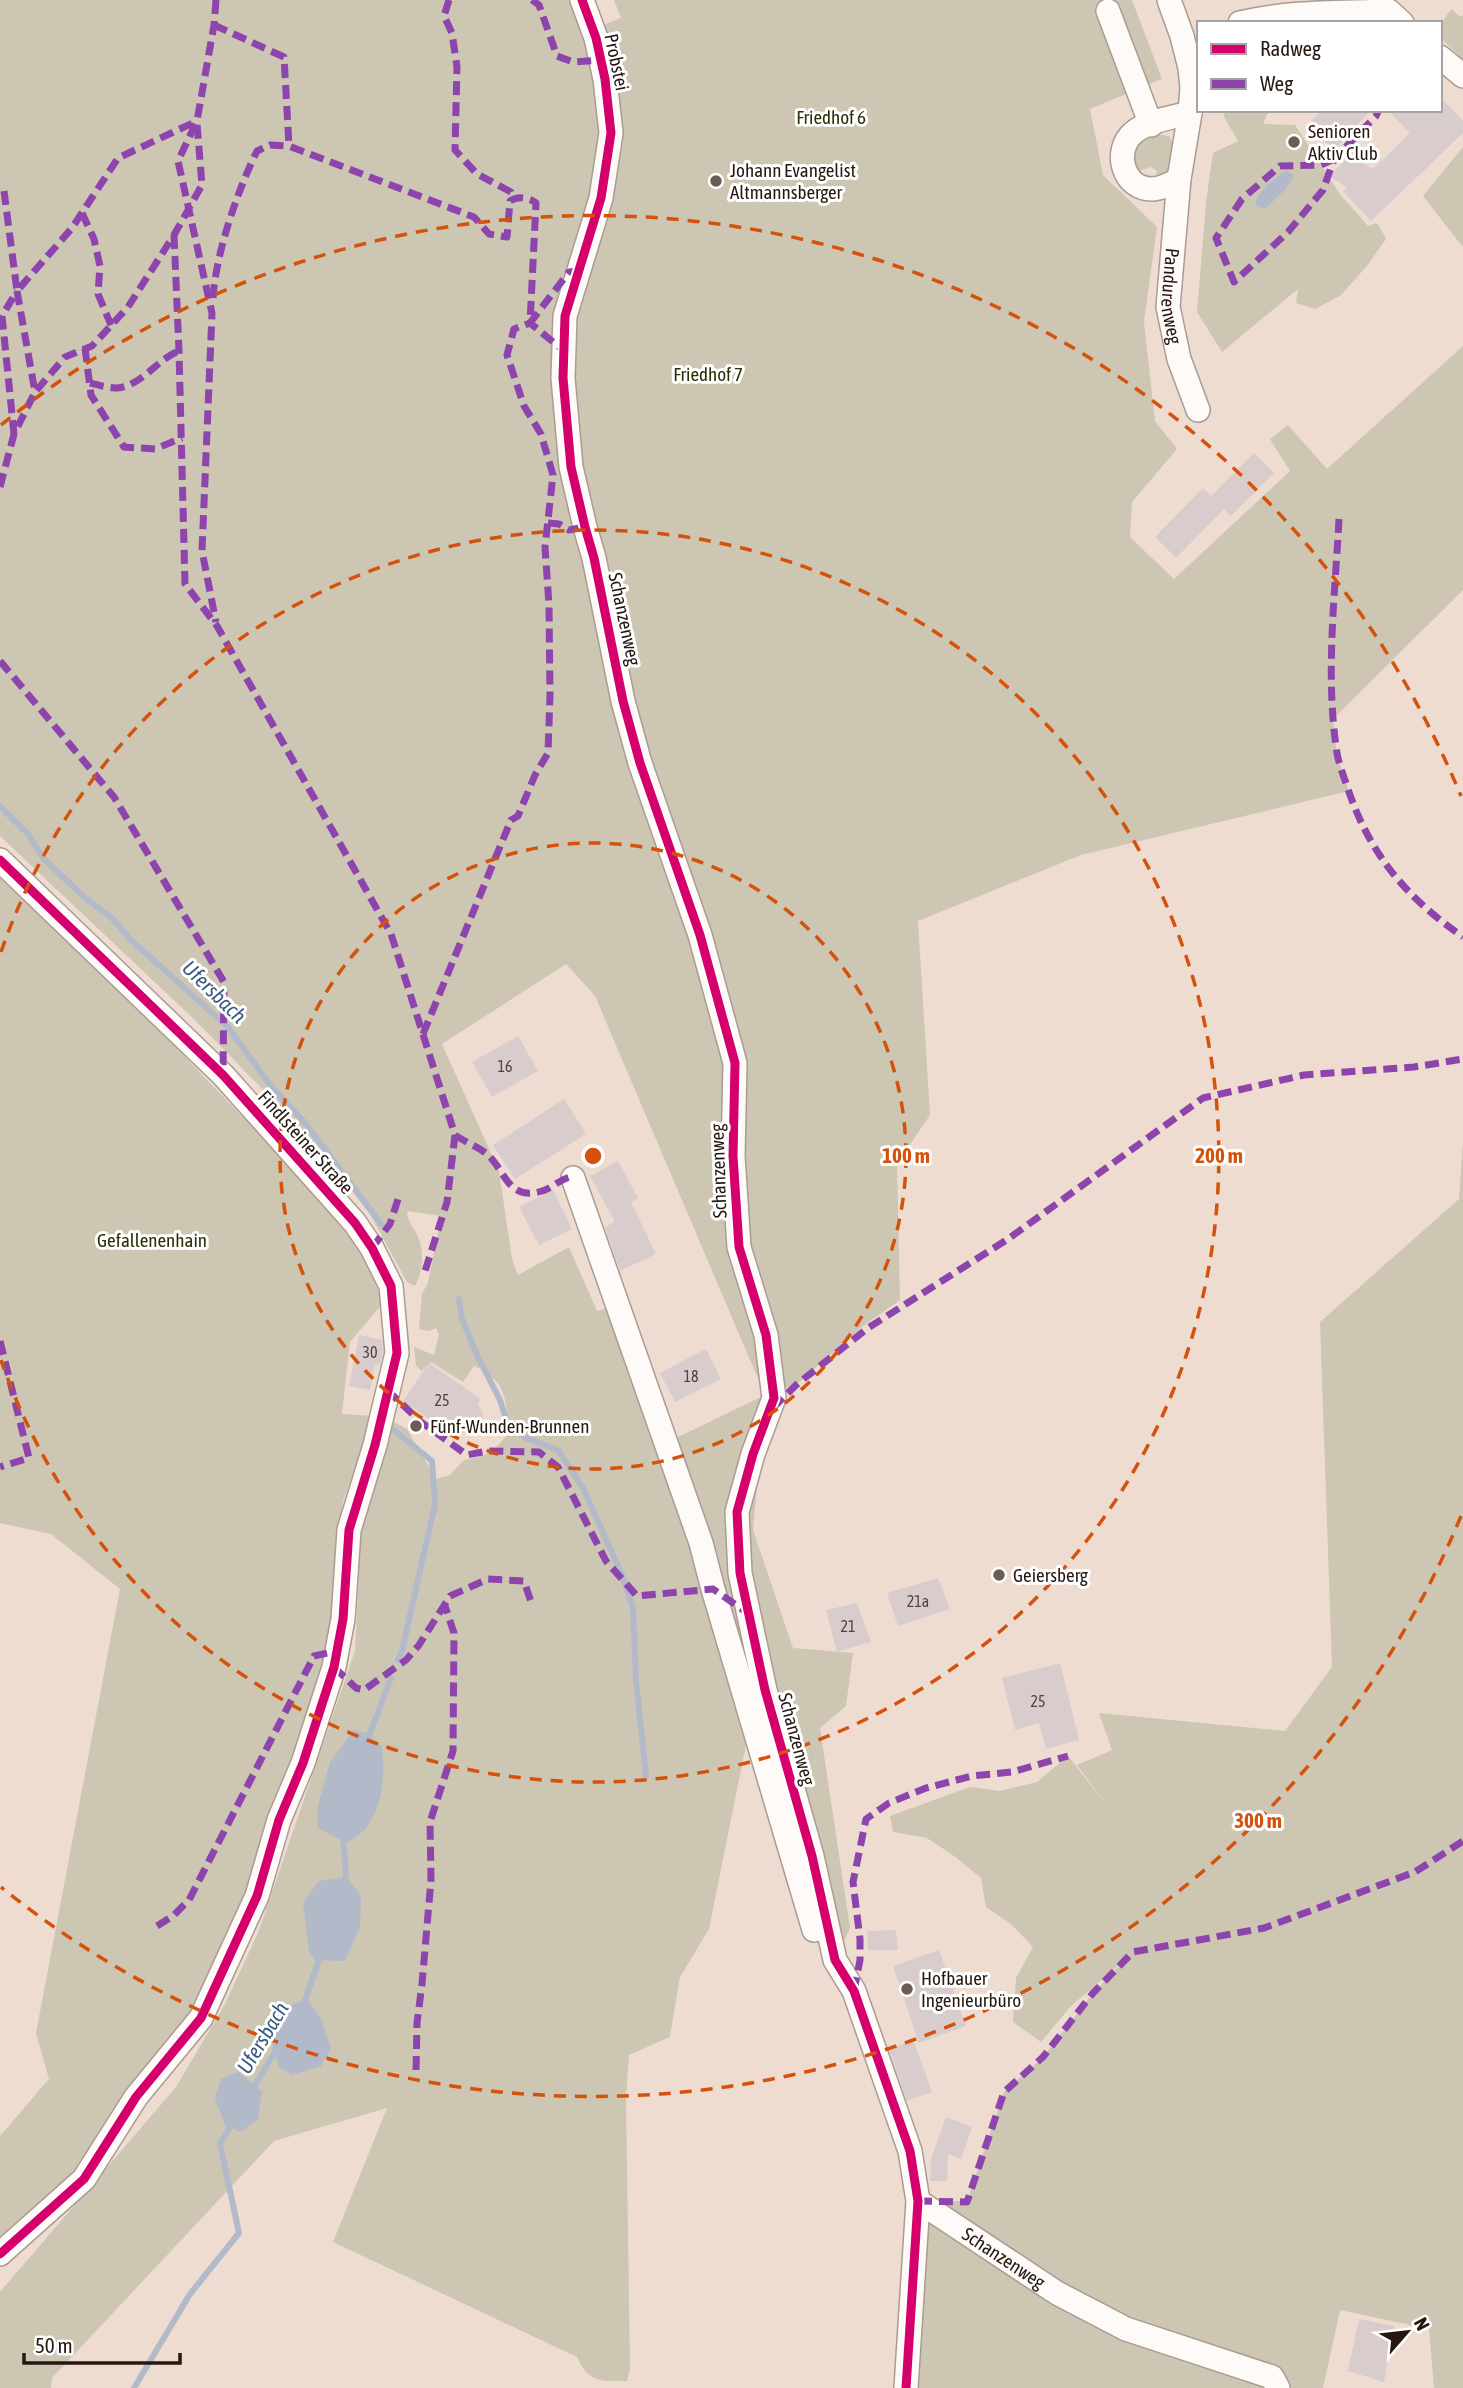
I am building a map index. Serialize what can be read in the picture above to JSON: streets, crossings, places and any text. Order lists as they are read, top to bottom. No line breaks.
{"streets":{"street":["Probstei","Pandurenweg","Schanzenweg","Findlsteiner Straße"]},"crossings":[["Probstei","Schanzenweg"]],"water":["Ufersbach"],"parks":["Friedhof 6","Friedhof 7","Gefallenenhain"],"places":["Senioren Aktiv Club","Johann Evangelist Altmannsberger","Fünf-Wunden-Brunnen","Geiersberg","Hofbauer Ingenieurbüro"],"house_numbers":["16","30","18","25","21a","21","25"],"legend":["Radweg","Weg"],"scale_bar":"50 m","north":"top right","rings":["100 m","200 m","300 m"]}
